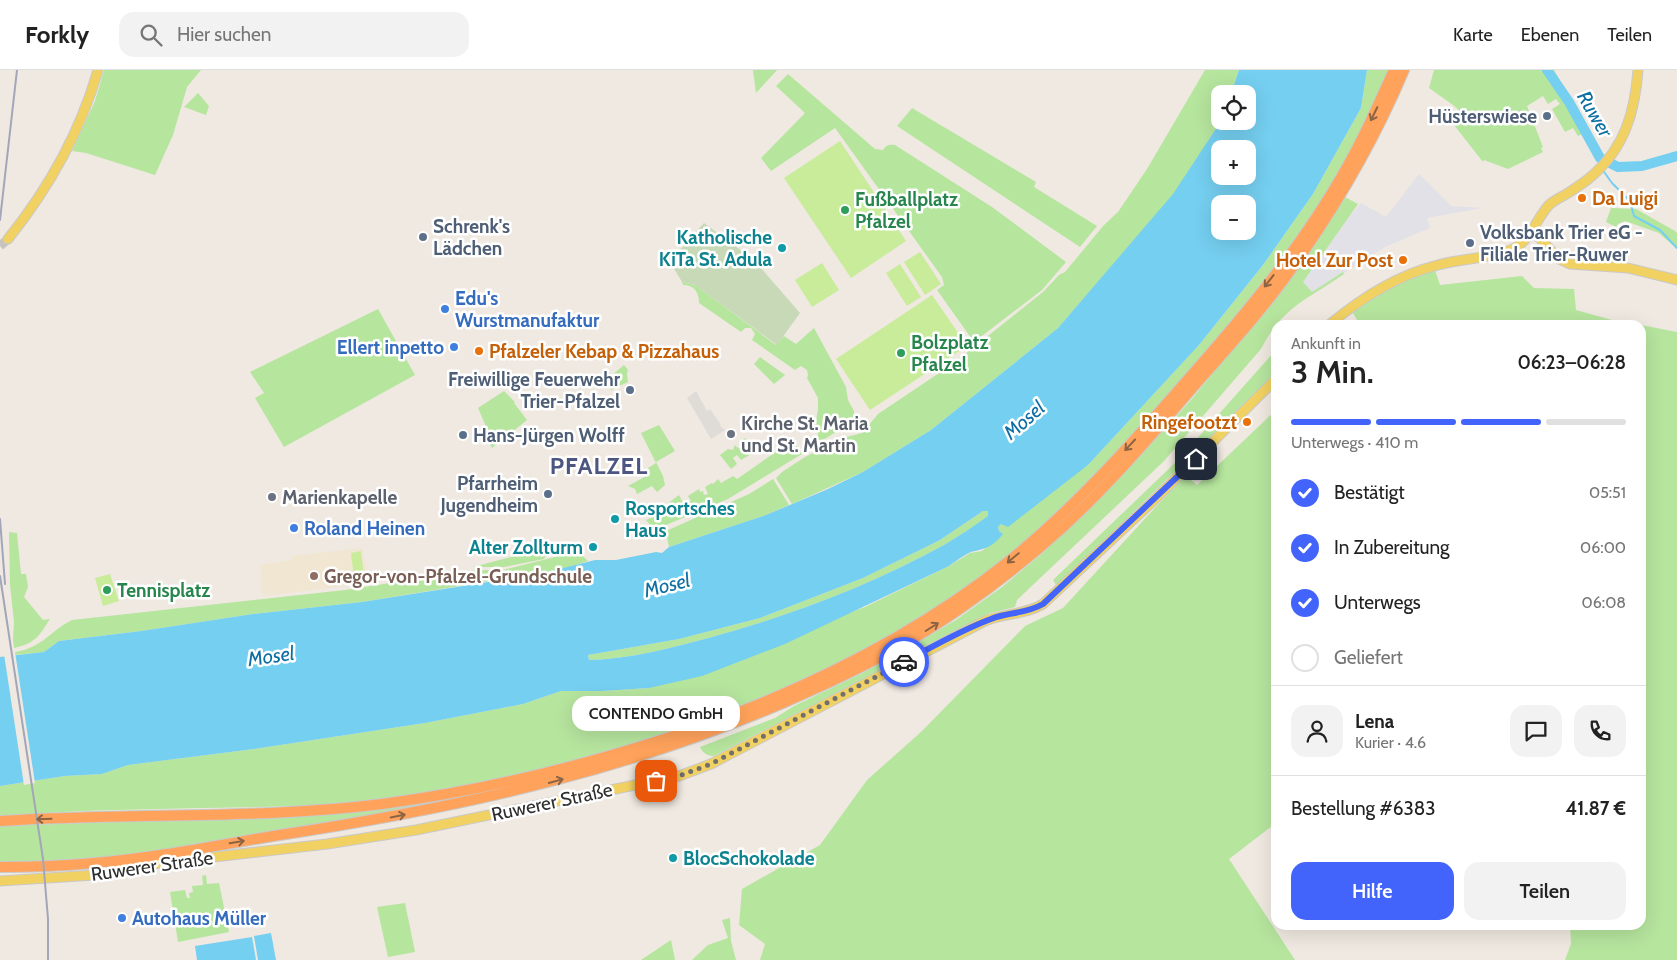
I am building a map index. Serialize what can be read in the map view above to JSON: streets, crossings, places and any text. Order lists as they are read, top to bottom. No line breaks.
{"streets":{"main road":["Ruwerer Straße"]},"districts":["PFALZEL"],"water":["Ruwer","Mosel"],"places":["Hüsterswiese","Da Luigi","Fußballplatz Pfalzel","Schrenk's Lädchen","Volksbank Trier eG - Filiale Trier-Ruwer","Katholische KiTa St. Adula","Hotel Zur Post","Edu's Wurstmanufaktur","Ellert inpetto","Pfalzeler Kebap & Pizzahaus","Bolzplatz Pfalzel","Freiwillige Feuerwehr Trier-Pfalzel","Ringefootzt","Kirche St. Maria und St. Martin","Hans-Jürgen Wolff","Pfarrheim Jugendheim","Marienkapelle","Rosportsches Haus","Roland Heinen","Alter Zollturm","Gregor-von-Pfalzel-Grundschule","Tennisplatz","CONTENDO GmbH","BlocSchokolade","Autohaus Müller"],"page":{"header":"Forkly","search":"Hier suchen","nav":["Karte","Ebenen","Teilen"],"map_buttons":["+","−"],"heading":["3 Min.","Ankunft in","06:23–06:28"],"panel":["Lena","Kurier · 4.6","Bestellung #6383","41.87 €"],"bar":"Unterwegs · 410 m","list":[["Bestätigt","05:51"],["In Zubereitung","06:00"],["Unterwegs","06:08"],"Geliefert"],"bubble":"CONTENDO GmbH","buttons":["Hilfe","Teilen"]}}
